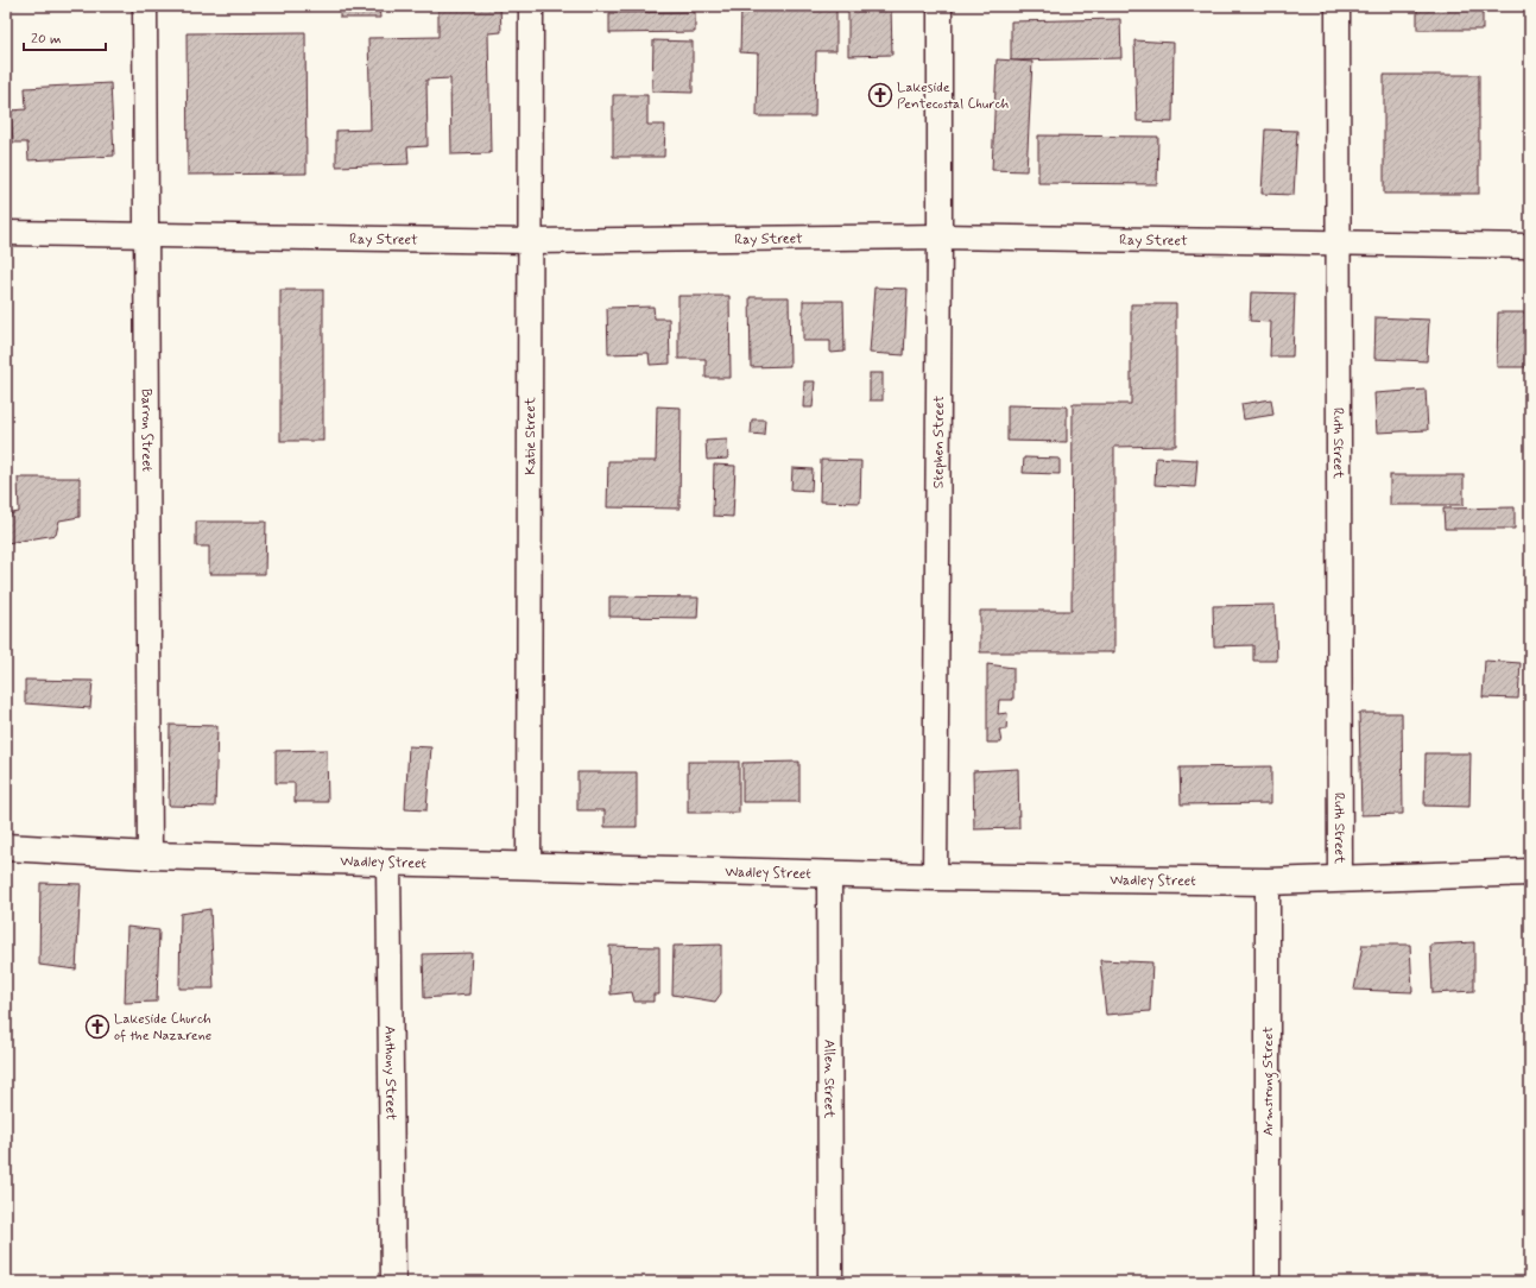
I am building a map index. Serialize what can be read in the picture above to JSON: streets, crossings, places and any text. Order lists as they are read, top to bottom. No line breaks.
{"streets":{"street":["Ray Street","Barron Street","Katie Street","Stephen Street","Ruth Street","Wadley Street","Anthony Street","Allen Street","Armstrong Street"]},"crossings":[["Ray Street","Barron Street"],["Ray Street","Katie Street"],["Ray Street","Stephen Street"],["Ray Street","Ruth Street"],["Barron Street","Wadley Street"],["Katie Street","Wadley Street"],["Stephen Street","Wadley Street"],["Ruth Street","Wadley Street"],["Wadley Street","Anthony Street"],["Wadley Street","Allen Street"],["Wadley Street","Armstrong Street"]],"places":{"church":["Lakeside Pentecostal Church","Lakeside Church of the Nazarene"]},"scale_bar":"20 m"}
